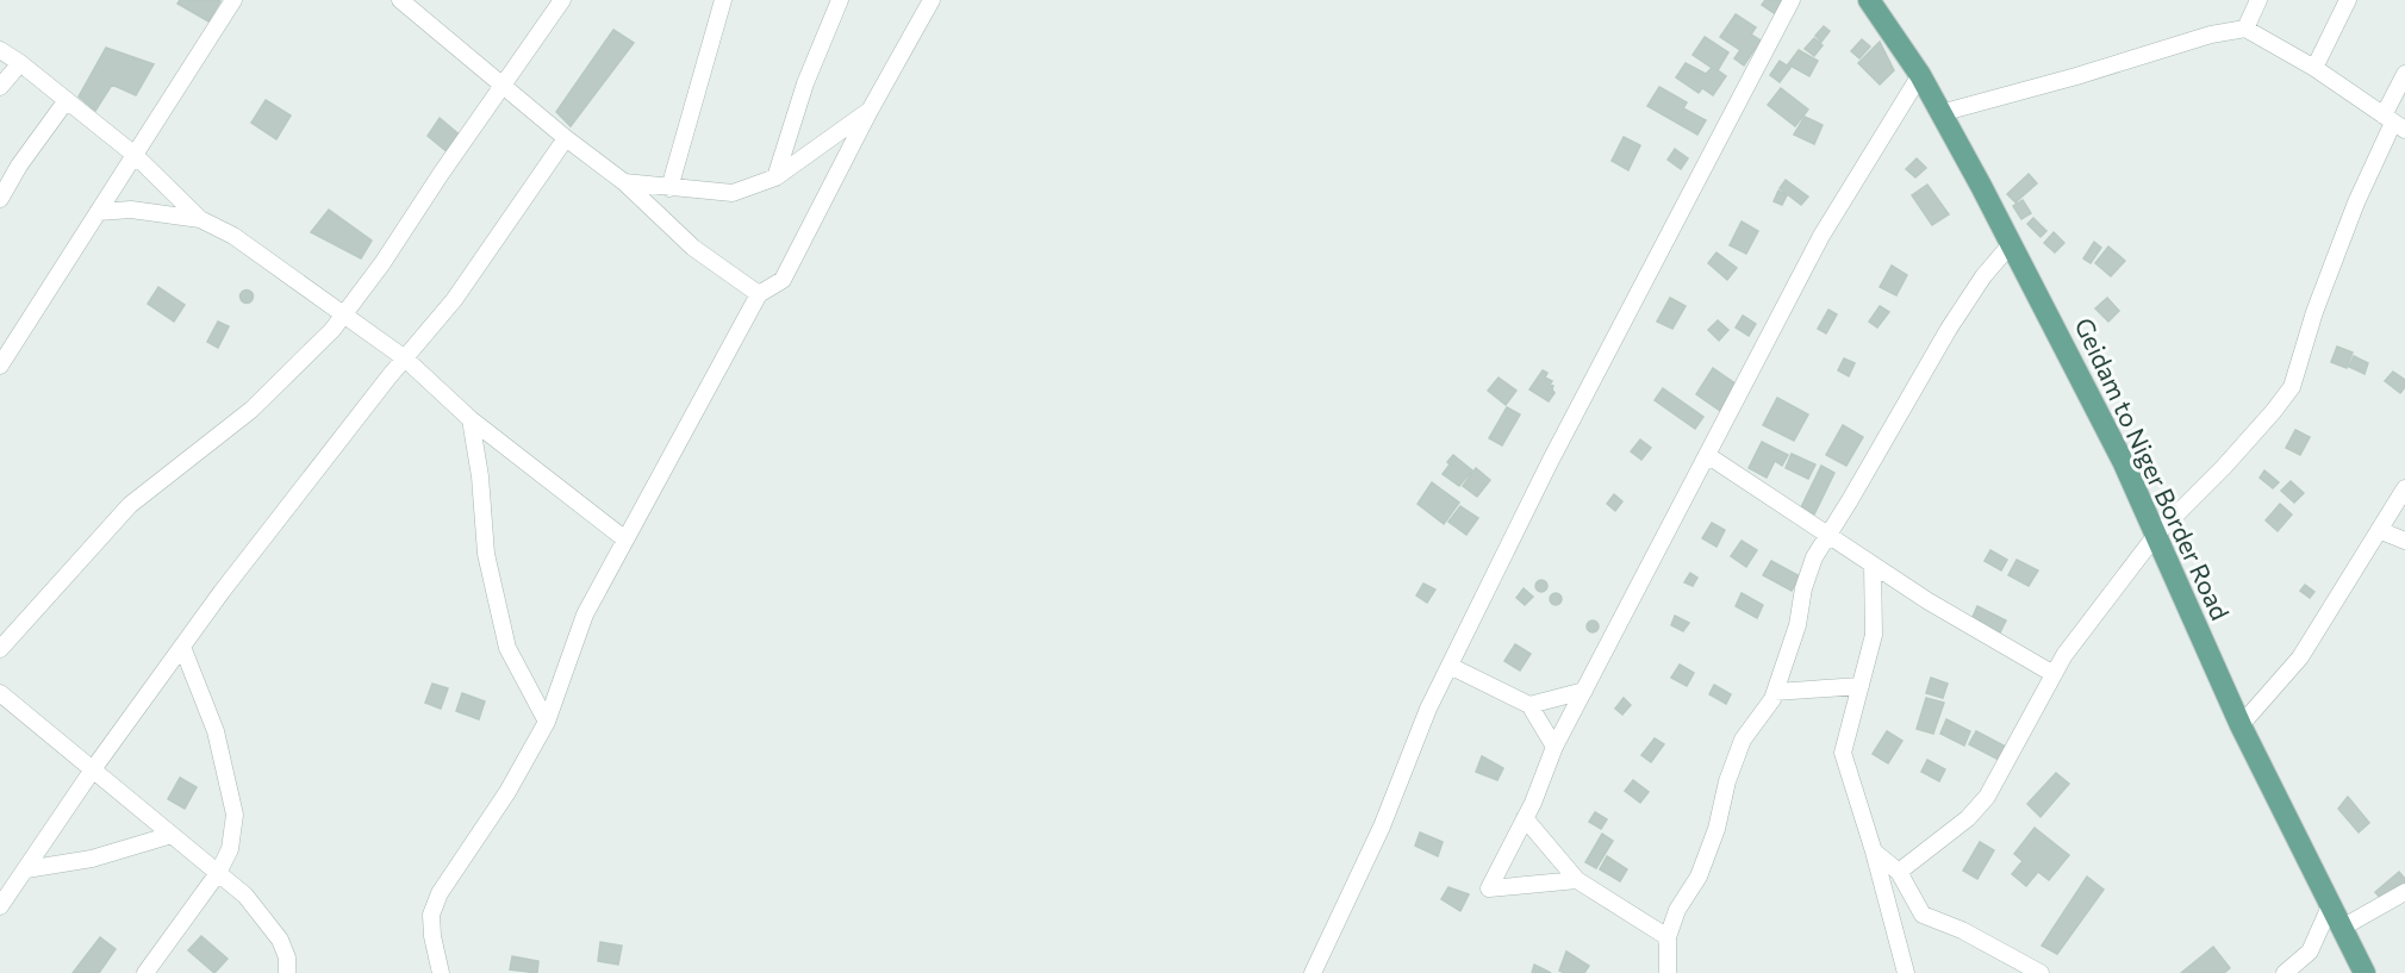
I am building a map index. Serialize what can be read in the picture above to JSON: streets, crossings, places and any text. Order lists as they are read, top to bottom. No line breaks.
{"streets":{"main road":["Geidam to Niger Border Road"]}}
